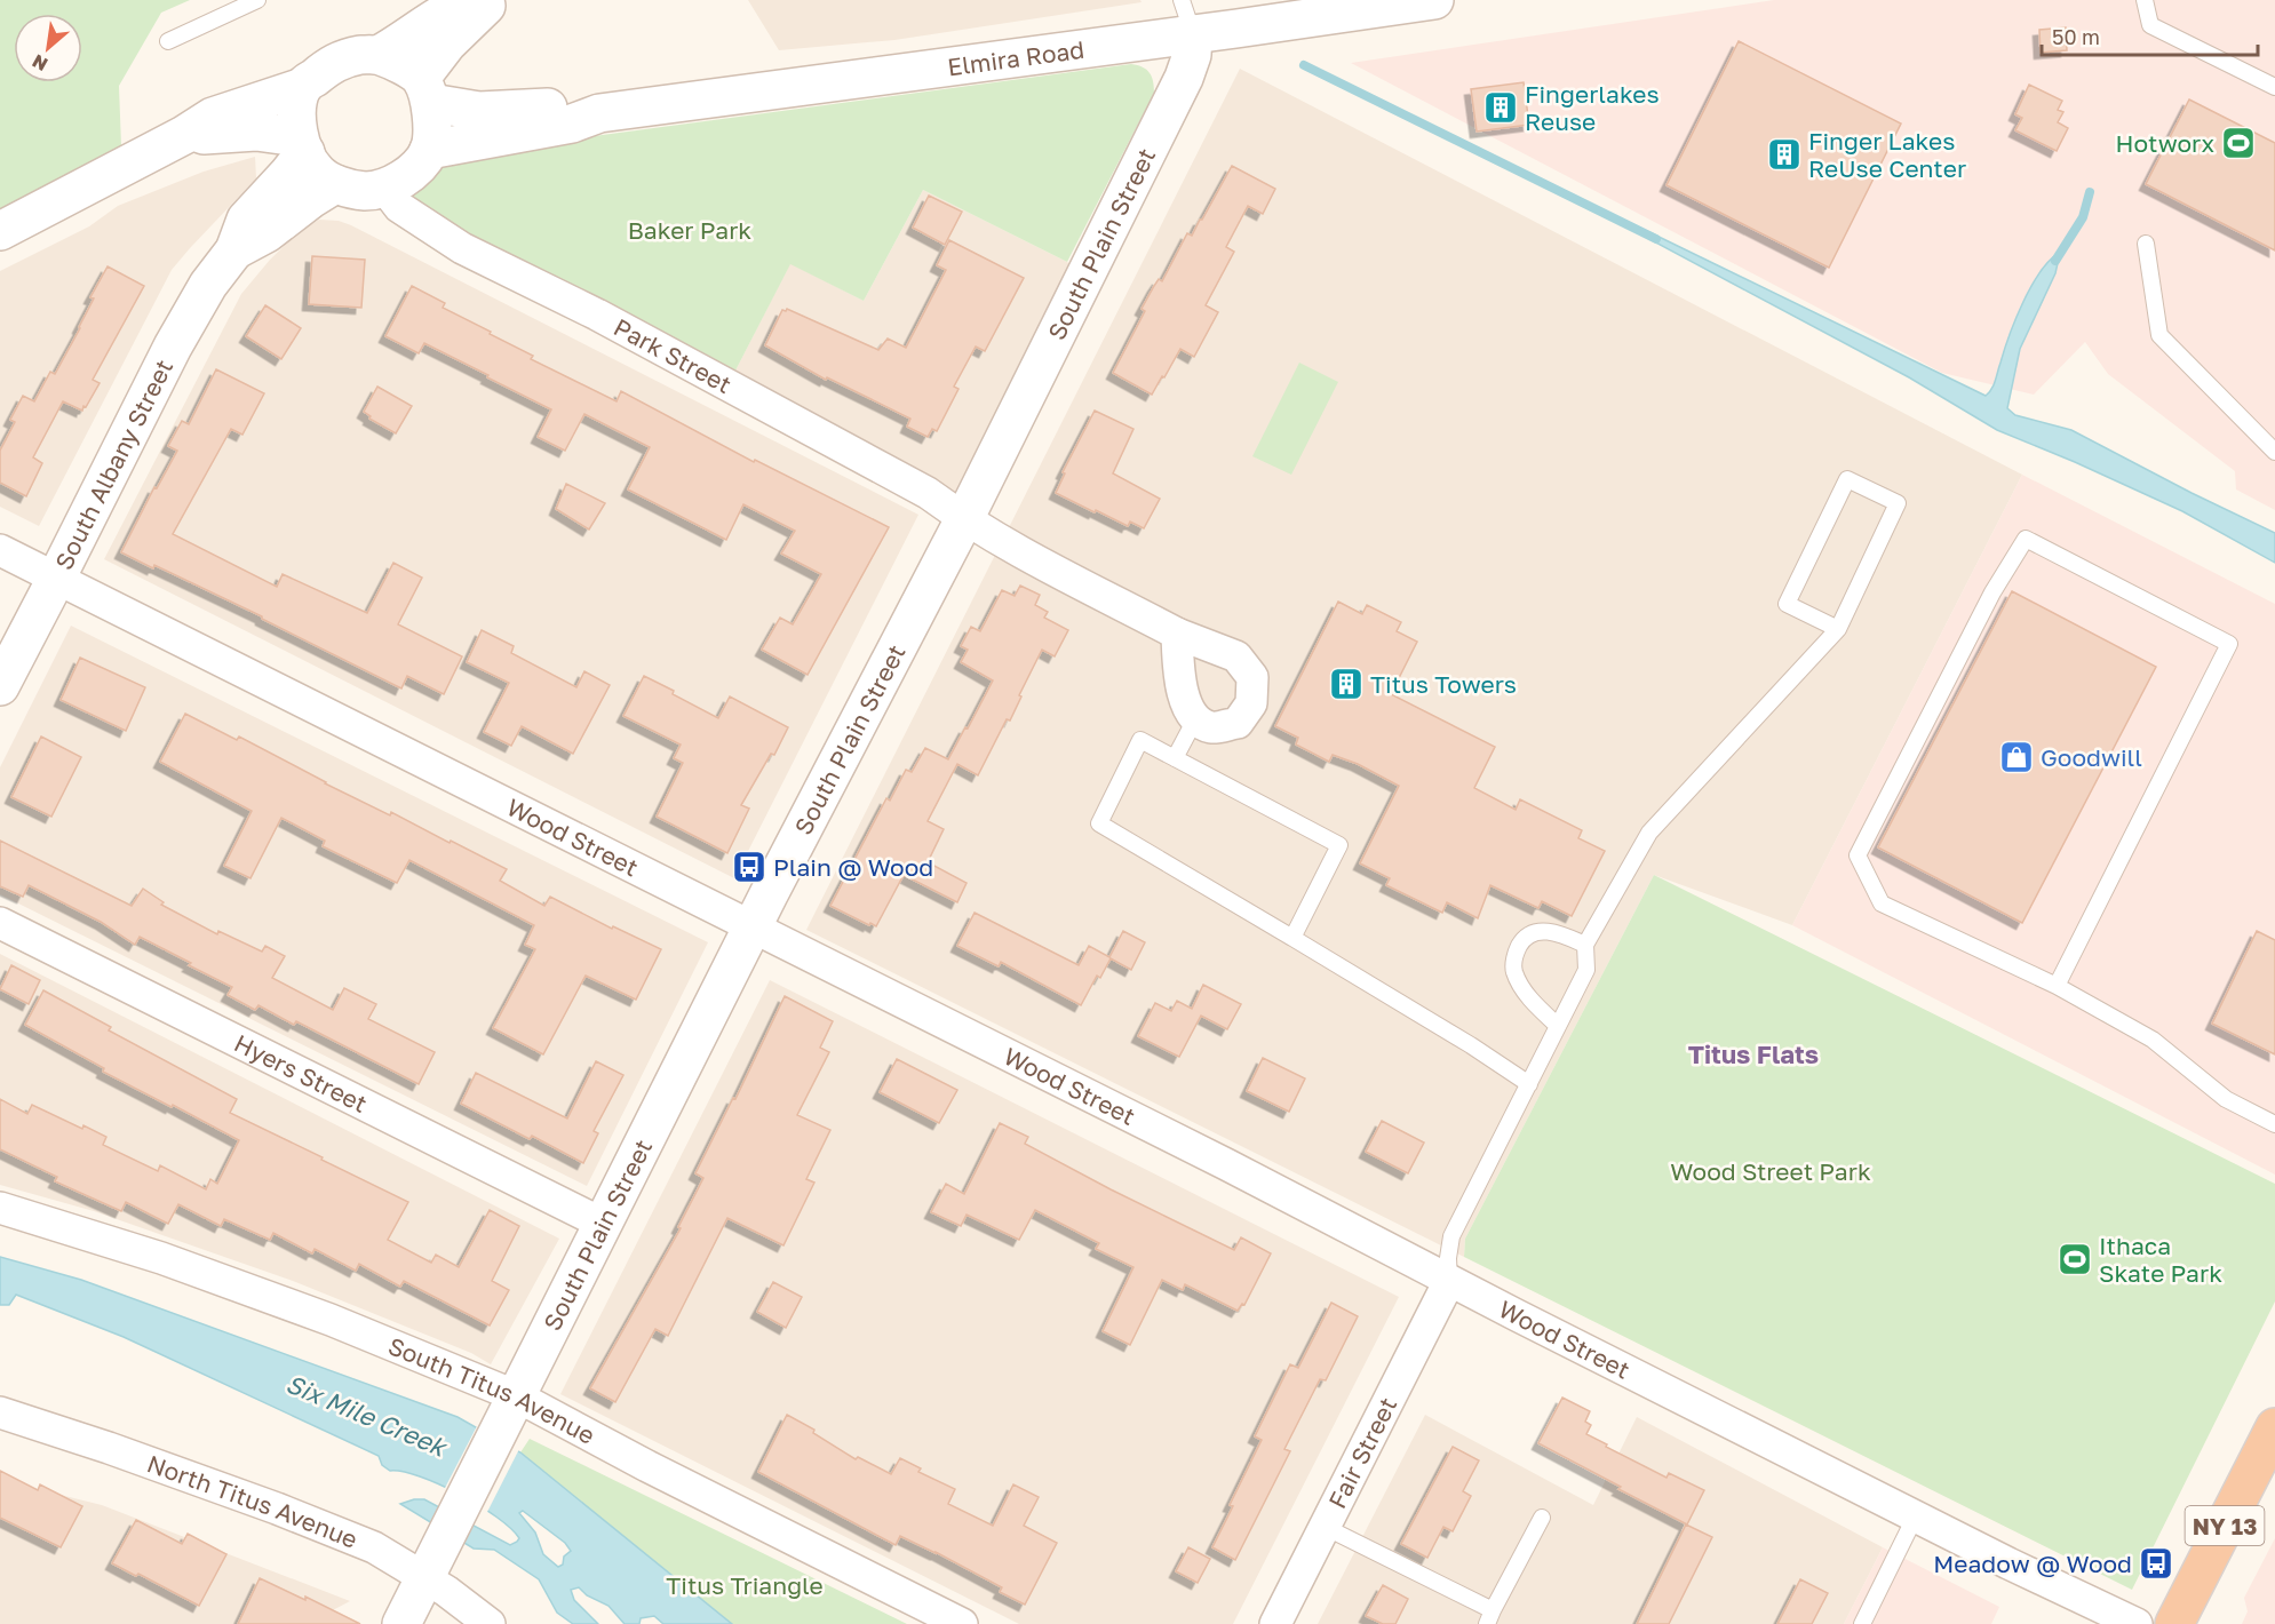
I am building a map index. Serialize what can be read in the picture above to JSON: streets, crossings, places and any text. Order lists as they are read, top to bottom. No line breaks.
{"streets":{"highway":["NY 13"],"street":["Elmira Road","South Plain Street","Park Street","South Albany Street","Wood Street","Hyers Street","South Titus Avenue","Fair Street","North Titus Avenue"]},"crossings":[["Elmira Road","South Plain Street"],["Elmira Road","Park Street"],["Elmira Road","South Albany Street"],["South Plain Street","Park Street"],["South Plain Street","Wood Street"],["South Plain Street","Hyers Street"],["South Plain Street","South Titus Avenue"],["South Plain Street","North Titus Avenue"],["Park Street","South Albany Street"],["South Albany Street","Wood Street"],["Wood Street","Fair Street"]],"districts":["Titus Flats"],"water":["Six Mile Creek"],"parks":["Baker Park","Wood Street Park","Titus Triangle"],"places":{"building":["Fingerlakes Reuse","Finger Lakes ReUse Center","Titus Towers"],"sports":["Hotworx","Ithaca Skate Park"],"shop":["Goodwill"],"bus stop":["Plain @ Wood","Meadow @ Wood"]},"scale_bar":"50 m","north":"bottom left"}
